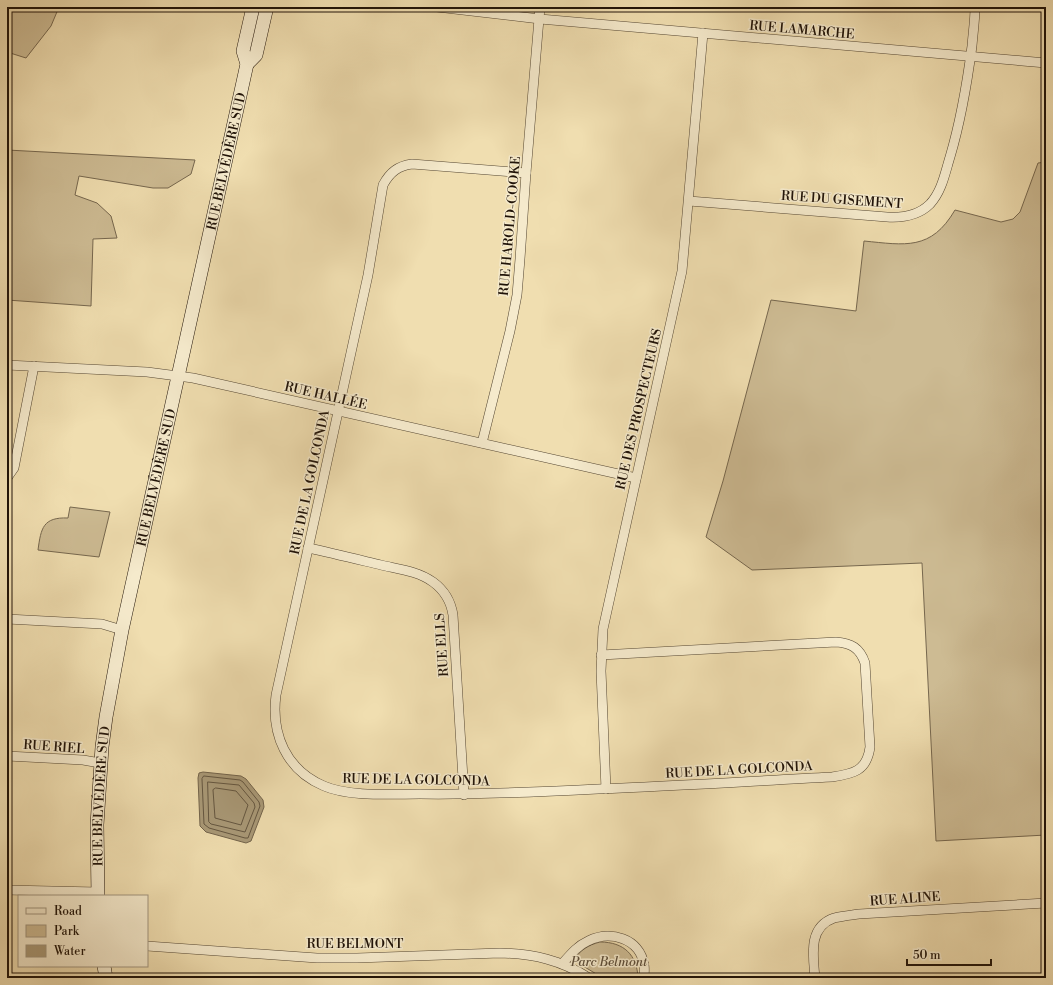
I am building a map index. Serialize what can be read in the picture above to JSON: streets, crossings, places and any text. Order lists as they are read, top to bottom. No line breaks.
{"streets":{"street":["RUE LAMARCHE","RUE BELVÉDÈRE SUD","RUE DU GISEMENT","RUE HAROLD-COOKE","RUE HALLÉE","RUE DES PROSPECTEURS","RUE DE LA GOLCONDA","RUE ELLS","RUE RIEL","RUE ALINE","RUE BELMONT"]},"crossings":[["RUE LAMARCHE","RUE DU GISEMENT"],["RUE LAMARCHE","RUE HAROLD-COOKE"],["RUE LAMARCHE","RUE DES PROSPECTEURS"],["RUE BELVÉDÈRE SUD","RUE HALLÉE"],["RUE BELVÉDÈRE SUD","RUE RIEL"],["RUE DU GISEMENT","RUE DES PROSPECTEURS"],["RUE HAROLD-COOKE","RUE HALLÉE"],["RUE HAROLD-COOKE","RUE DE LA GOLCONDA"],["RUE HALLÉE","RUE DES PROSPECTEURS"],["RUE HALLÉE","RUE DE LA GOLCONDA"],["RUE DES PROSPECTEURS","RUE DE LA GOLCONDA"],["RUE DE LA GOLCONDA","RUE ELLS"]],"parks":["Parc Belmont"],"legend":["Road","Park","Water"],"scale_bar":"50 m"}
